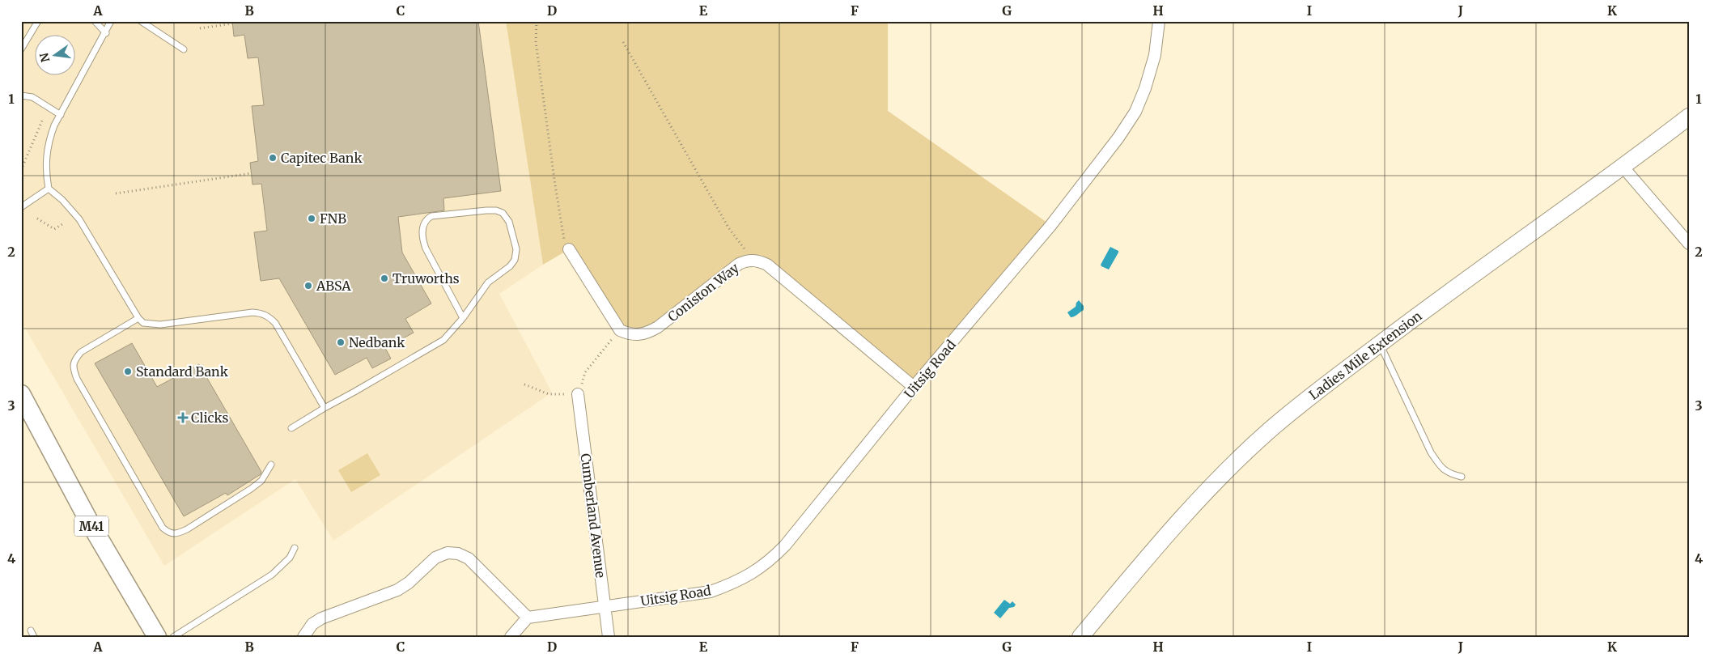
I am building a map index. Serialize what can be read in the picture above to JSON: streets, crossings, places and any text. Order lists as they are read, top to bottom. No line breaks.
{"streets":{"main road":["Ladies Mile Extension","M41"],"street":["Coniston Way","Uitsig Road","Cumberland Avenue"]},"crossings":[["Coniston Way","Uitsig Road"],["Uitsig Road","Cumberland Avenue"]],"places":{"other":["Capitec Bank","FNB","Truworths","ABSA","Nedbank","Standard Bank"],"health":["Clicks"]},"north":"left","grid":{"columns":["A","B","C","D","E","F","G","H","I","J","K"],"rows":["1","2","3","4"]}}
